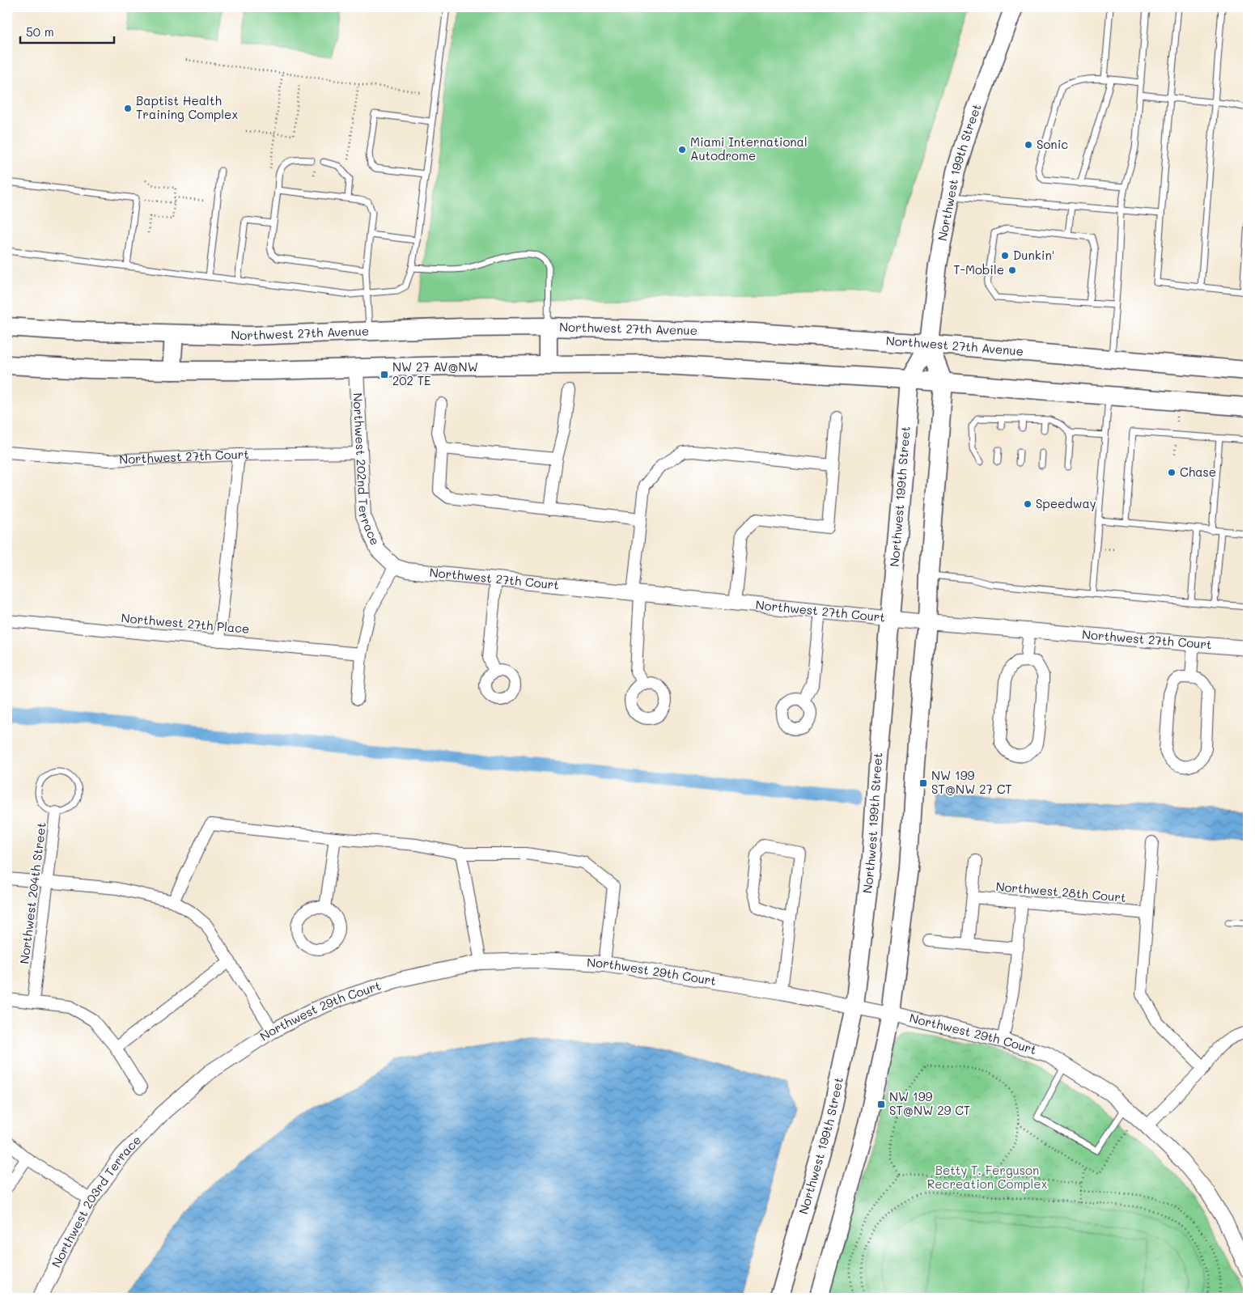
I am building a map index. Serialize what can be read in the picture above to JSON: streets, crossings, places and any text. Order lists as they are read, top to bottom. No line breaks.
{"streets":{"main road":["Northwest 199th Street","Northwest 27th Avenue"],"street":["Northwest 27th Court","Northwest 202nd Terrace","Northwest 27th Place","Northwest 28th Court","Northwest 204th Street","Northwest 29th Court","Northwest 203rd Terrace"]},"crossings":[["Northwest 199th Street","Northwest 27th Avenue"],["Northwest 199th Street","Northwest 27th Court"],["Northwest 199th Street","Northwest 29th Court"],["Northwest 27th Court","Northwest 202nd Terrace"],["Northwest 29th Court","Northwest 203rd Terrace"]],"parks":["Betty T. Ferguson Recreation Complex"],"places":{"other":["Baptist Health Training Complex","Sonic","Miami International Autodrome","Dunkin'","T-Mobile","Chase","Speedway"],"transit":["NW 27 AV@NW 202 TE","NW 199 ST@NW 27 CT","NW 199 ST@NW 29 CT"]},"scale_bar":"50 m"}
